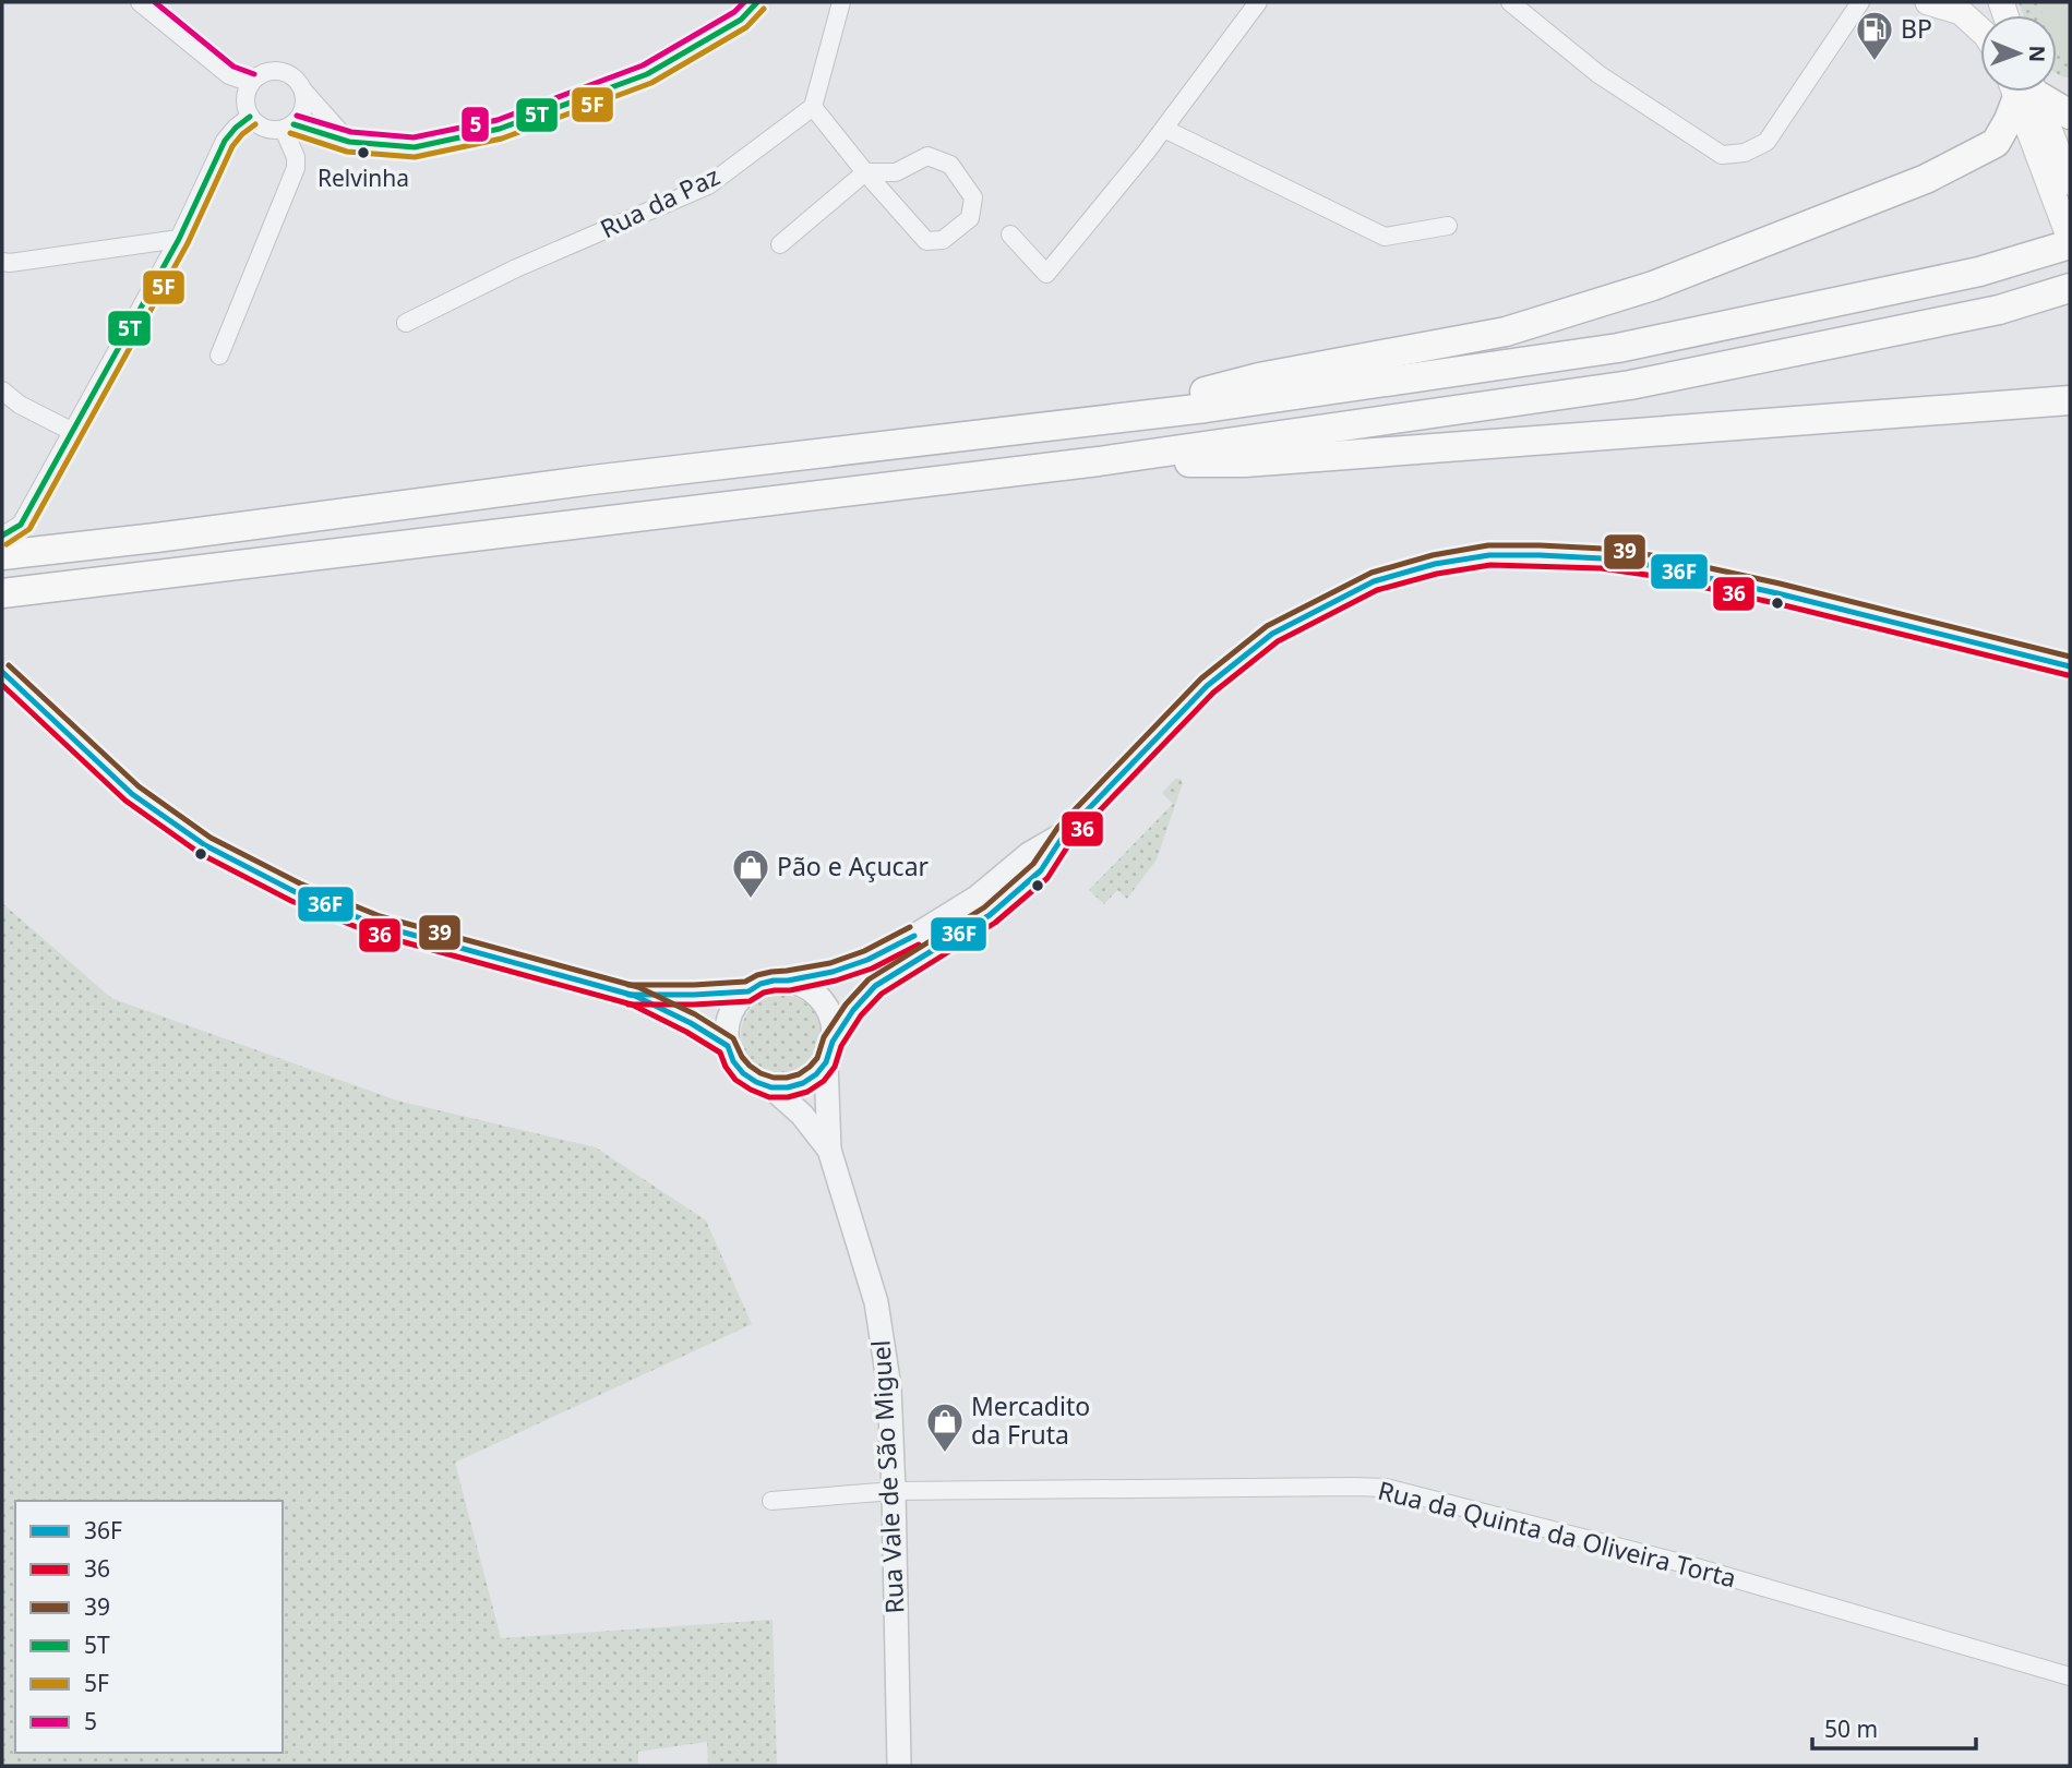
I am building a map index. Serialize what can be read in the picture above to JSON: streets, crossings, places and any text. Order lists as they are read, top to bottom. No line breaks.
{"streets":{"street":["Rua da Paz","Rua Vale de São Miguel","Rua da Quinta da Oliveira Torta"]},"crossings":[["Rua Vale de São Miguel","Rua da Quinta da Oliveira Torta"]],"places":{"fuel station":["BP"],"other":["Relvinha"],"shop":["Pão e Açucar","Mercadito da Fruta"]},"lines":["transit line 5T","transit line 5","transit line 5F","transit line 39","transit line 36F","transit line 36"],"legend":["36F","36","39","5T","5F","5"],"scale_bar":"50 m","north":"right"}
